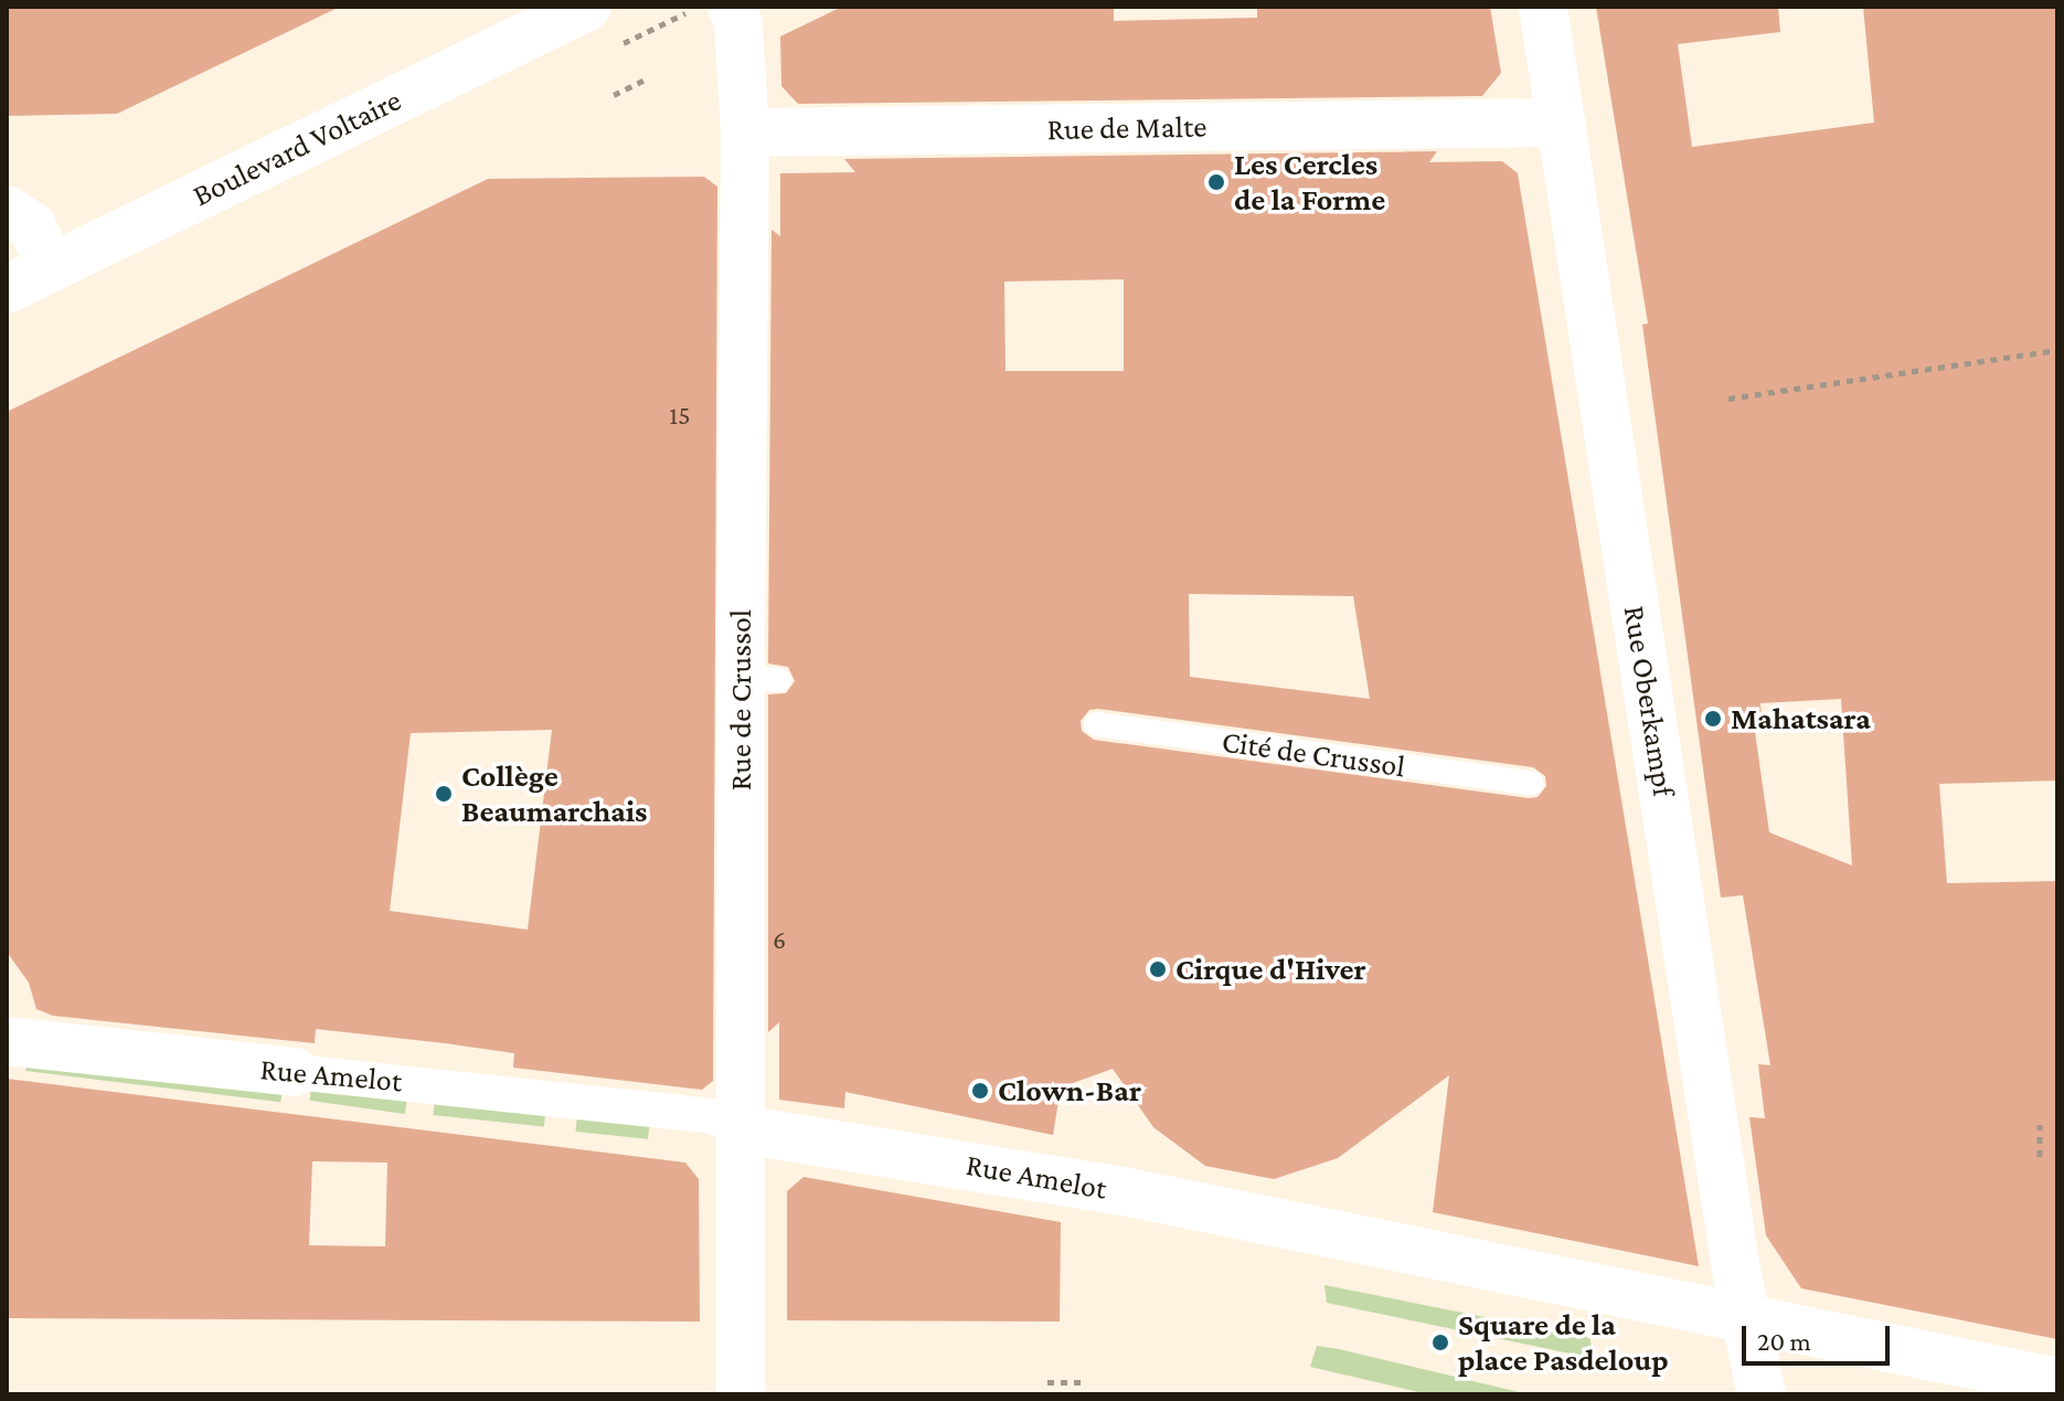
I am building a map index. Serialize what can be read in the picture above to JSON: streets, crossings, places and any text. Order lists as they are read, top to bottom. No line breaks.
{"streets":{"street":["Rue de Malte","Boulevard Voltaire","Rue de Crussol","Rue Oberkampf","Rue Amelot"],"lane":["Cité de Crussol"]},"crossings":[["Rue de Malte","Rue de Crussol"],["Rue de Malte","Rue Oberkampf"],["Rue de Crussol","Rue Amelot"],["Rue Oberkampf","Rue Amelot"]],"places":["Les Cercles de la Forme","Mahatsara","Collège Beaumarchais","Cirque d'Hiver","Clown-Bar","Square de la place Pasdeloup"],"house_numbers":["15","6"],"scale_bar":"20 m"}
